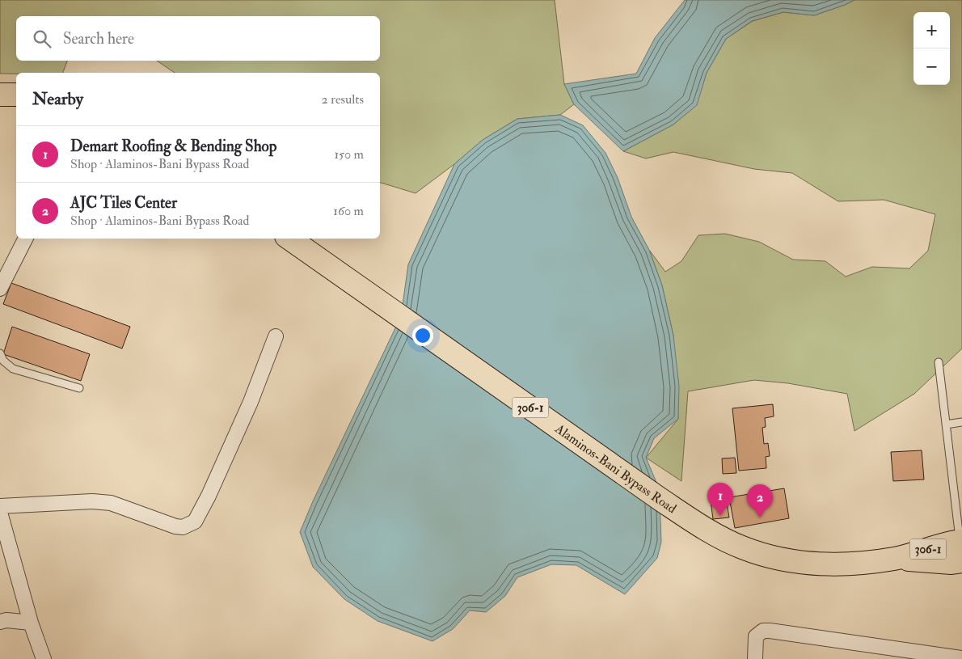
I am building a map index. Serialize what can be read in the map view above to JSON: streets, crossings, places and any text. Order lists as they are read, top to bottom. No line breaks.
{"streets":{"main road":["306-1","Alaminos-Bani Bypass Road"]},"page":{"map_buttons":["+","−"],"search":"Search here","heading":["Nearby","2 results"],"list":[{"mark":"1","name":"Demart Roofing & Bending Shop","note":"Shop · Alaminos-Bani Bypass Road","value":"150 m"},{"mark":"2","name":"AJC Tiles Center","note":"Shop · Alaminos-Bani Bypass Road","value":"160 m"}],"pins":["1","2"]}}
